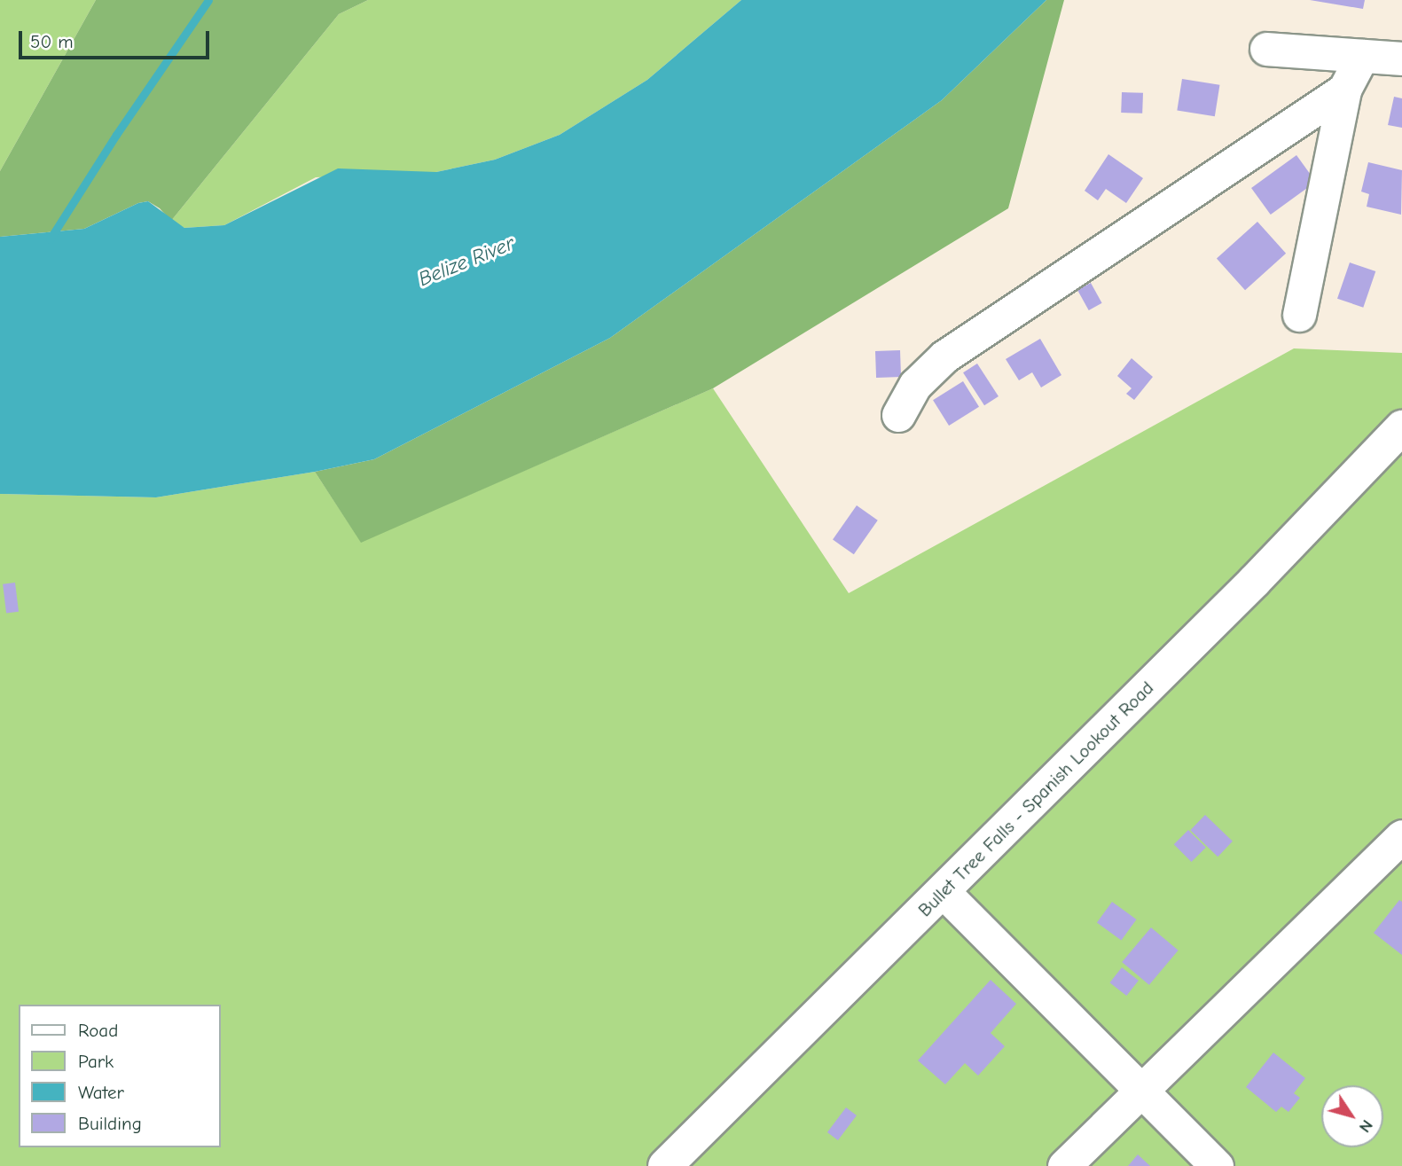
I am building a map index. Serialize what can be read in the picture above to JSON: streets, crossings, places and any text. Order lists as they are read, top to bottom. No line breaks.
{"streets":{"main road":["Bullet Tree Falls - Spanish Lookout Road"]},"water":["Belize River"],"legend":["Road","Park","Water","Building"],"scale_bar":"50 m","north":"bottom right"}
